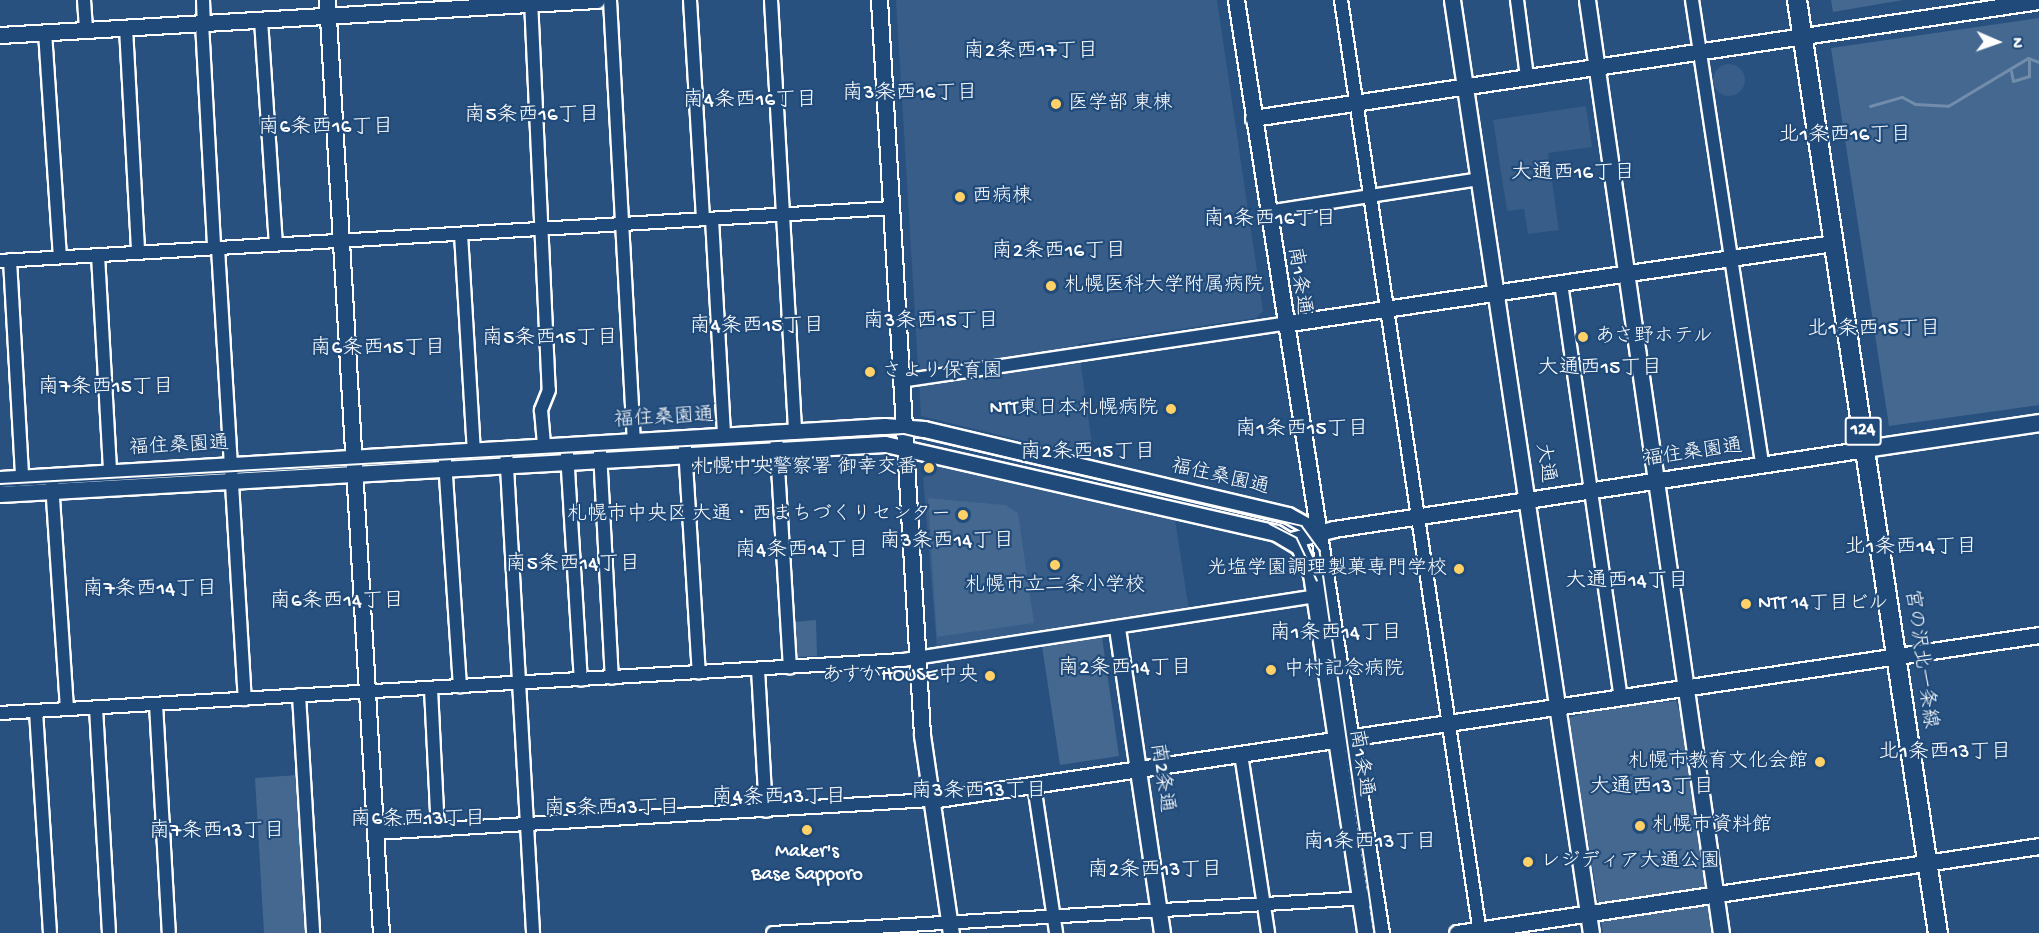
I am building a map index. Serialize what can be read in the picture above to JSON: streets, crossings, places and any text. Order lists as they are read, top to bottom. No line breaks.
{"streets":{"main road":["福住桑園通","124","宮の沢北一条線"],"street":["南1条通","大通","南2条通"]},"crossings":[["南1条通","福住桑園通"],["福住桑園通","大通"],["福住桑園通","宮の沢北一条線"]],"districts":["南2条西17丁目","南3条西16丁目","南4条西16丁目","南5条西16丁目","南6条西16丁目","北1条西16丁目","大通西16丁目","南1条西16丁目","南2条西16丁目","南3条西15丁目","南4条西15丁目","北1条西15丁目","南5条西15丁目","南6条西15丁目","大通西15丁目","南7条西15丁目","南1条西15丁目","南2条西15丁目","南3条西14丁目","北1条西14丁目","南4条西14丁目","南5条西14丁目","大通西14丁目","南7条西14丁目","南6条西14丁目","南1条西14丁目","南2条西14丁目","北1条西13丁目","大通西13丁目","南3条西13丁目","南4条西13丁目","南5条西13丁目","南6条西13丁目","南7条西13丁目","南1条西13丁目","南2条西13丁目"],"places":["医学部 東棟","西病棟","札幌医科大学附属病院","あさ野ホテル","さより保育園","NTT東日本札幌病院","札幌中央警察署 御幸交番","札幌市中央区 大通・西まちづくりセンター","札幌市立二条小学校","光塩学園調理製菓専門学校","NTT 14丁目ビル","中村記念病院","あすかHOUSE中央","札幌市教育文化会館","札幌市資料館","Maker's Base Sapporo","レジディア大通公園"],"north":"right"}
